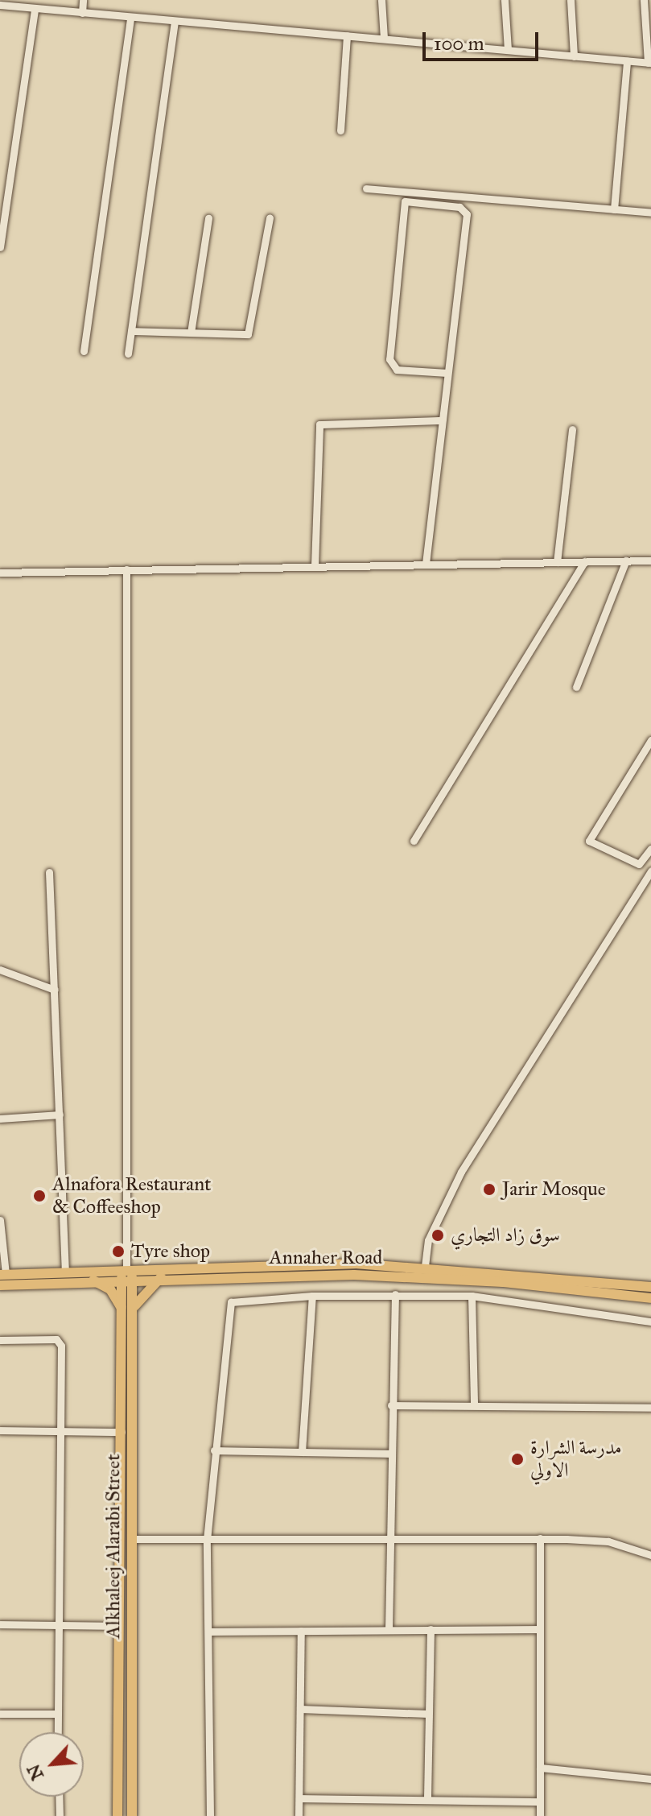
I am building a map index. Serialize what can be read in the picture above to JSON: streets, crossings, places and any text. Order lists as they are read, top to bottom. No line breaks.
{"streets":{"main road":["Annaher Road","Alkhaleej Alarabi Street"]},"crossings":[["Annaher Road","Alkhaleej Alarabi Street"]],"places":["Jarir Mosque","Alnafora Restaurant & Coffeeshop","سوق زاد التجاري","Tyre shop","مدرسة الشرارة الاولي"],"scale_bar":"100 m","north":"bottom left"}
